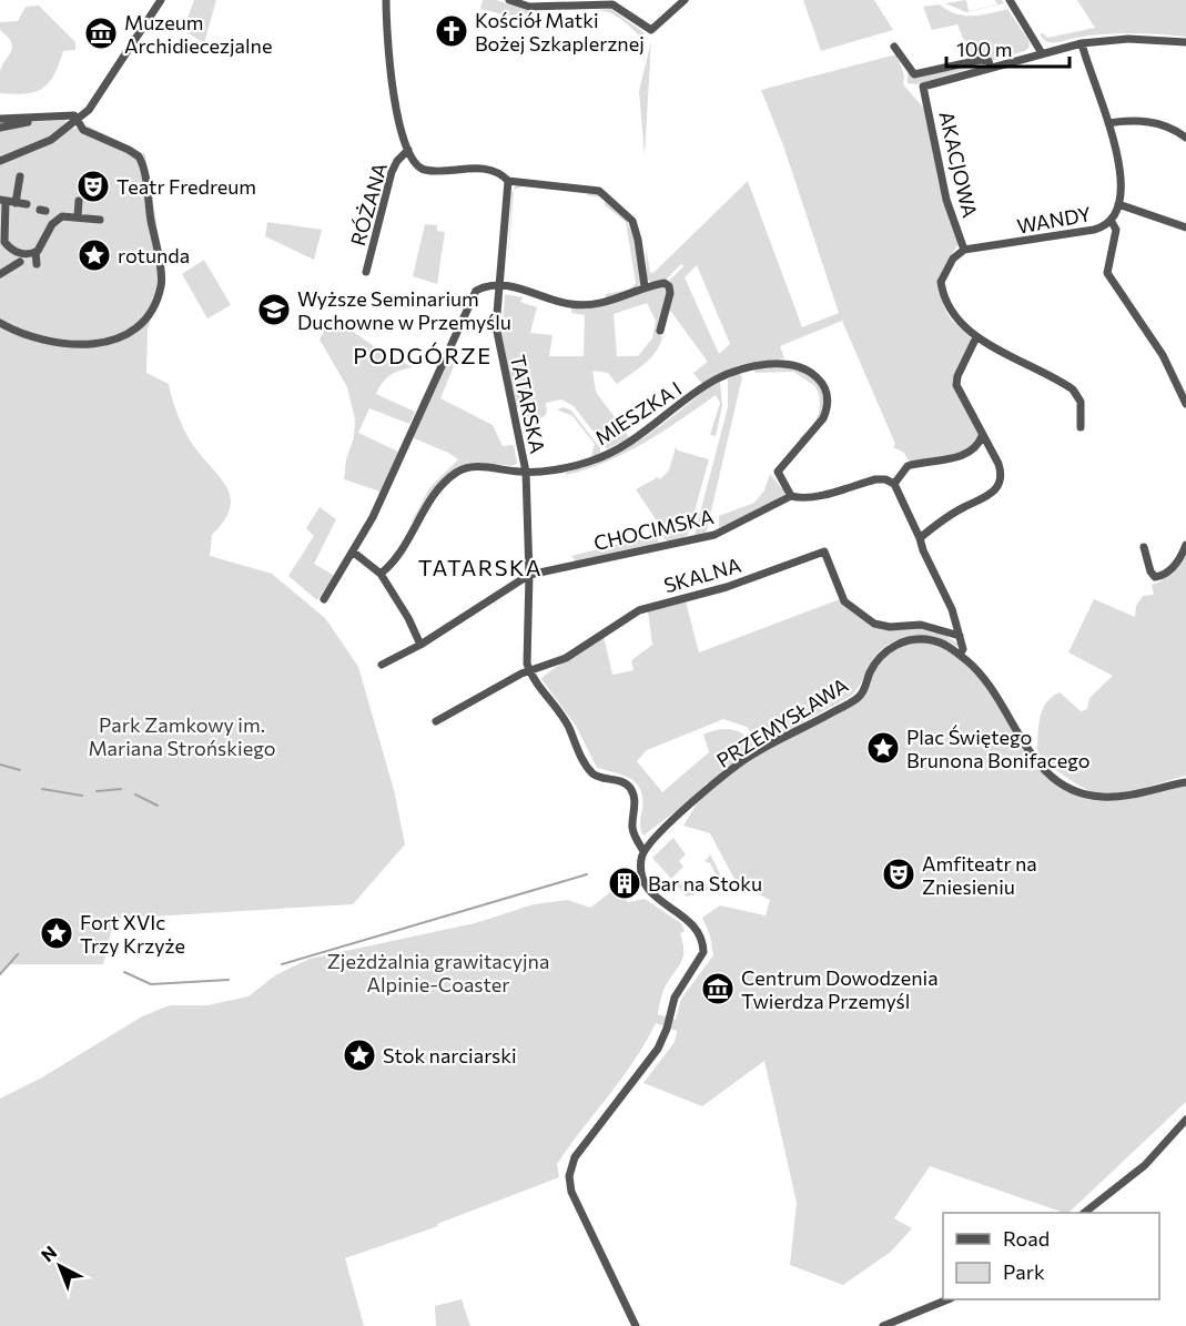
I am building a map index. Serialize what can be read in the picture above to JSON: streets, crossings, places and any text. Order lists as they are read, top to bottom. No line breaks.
{"streets":{"street":["AKACJOWA","RÓŻANA","WANDY","TATARSKA","MIESZKA I","CHOCIMSKA","SKALNA","PRZEMYSŁAWA"]},"crossings":[["AKACJOWA","WANDY"],["TATARSKA","MIESZKA I"],["TATARSKA","CHOCIMSKA"],["TATARSKA","SKALNA"],["MIESZKA I","CHOCIMSKA"]],"districts":["PODGÓRZE","TATARSKA"],"parks":["Park Zamkowy im. Mariana Strońskiego","Zjeżdżalnia grawitacyjna Alpinie-Coaster"],"places":{"church":["Kościół Matki Bożej Szkaplerznej"],"museum":["Muzeum Archidiecezjalne","Centrum Dowodzenia Twierdza Przemyśl"],"theatre":["Teatr Fredreum","Amfiteatr na Zniesieniu"],"place":["rotunda","Plac Świętego Brunona Bonifacego","Fort XVIc Trzy Krzyże","Stok narciarski"],"school or university":["Wyższe Seminarium Duchowne w Przemyślu"],"building":["Bar na Stoku"]},"legend":["Road","Park"],"scale_bar":"100 m","north":"top left"}
